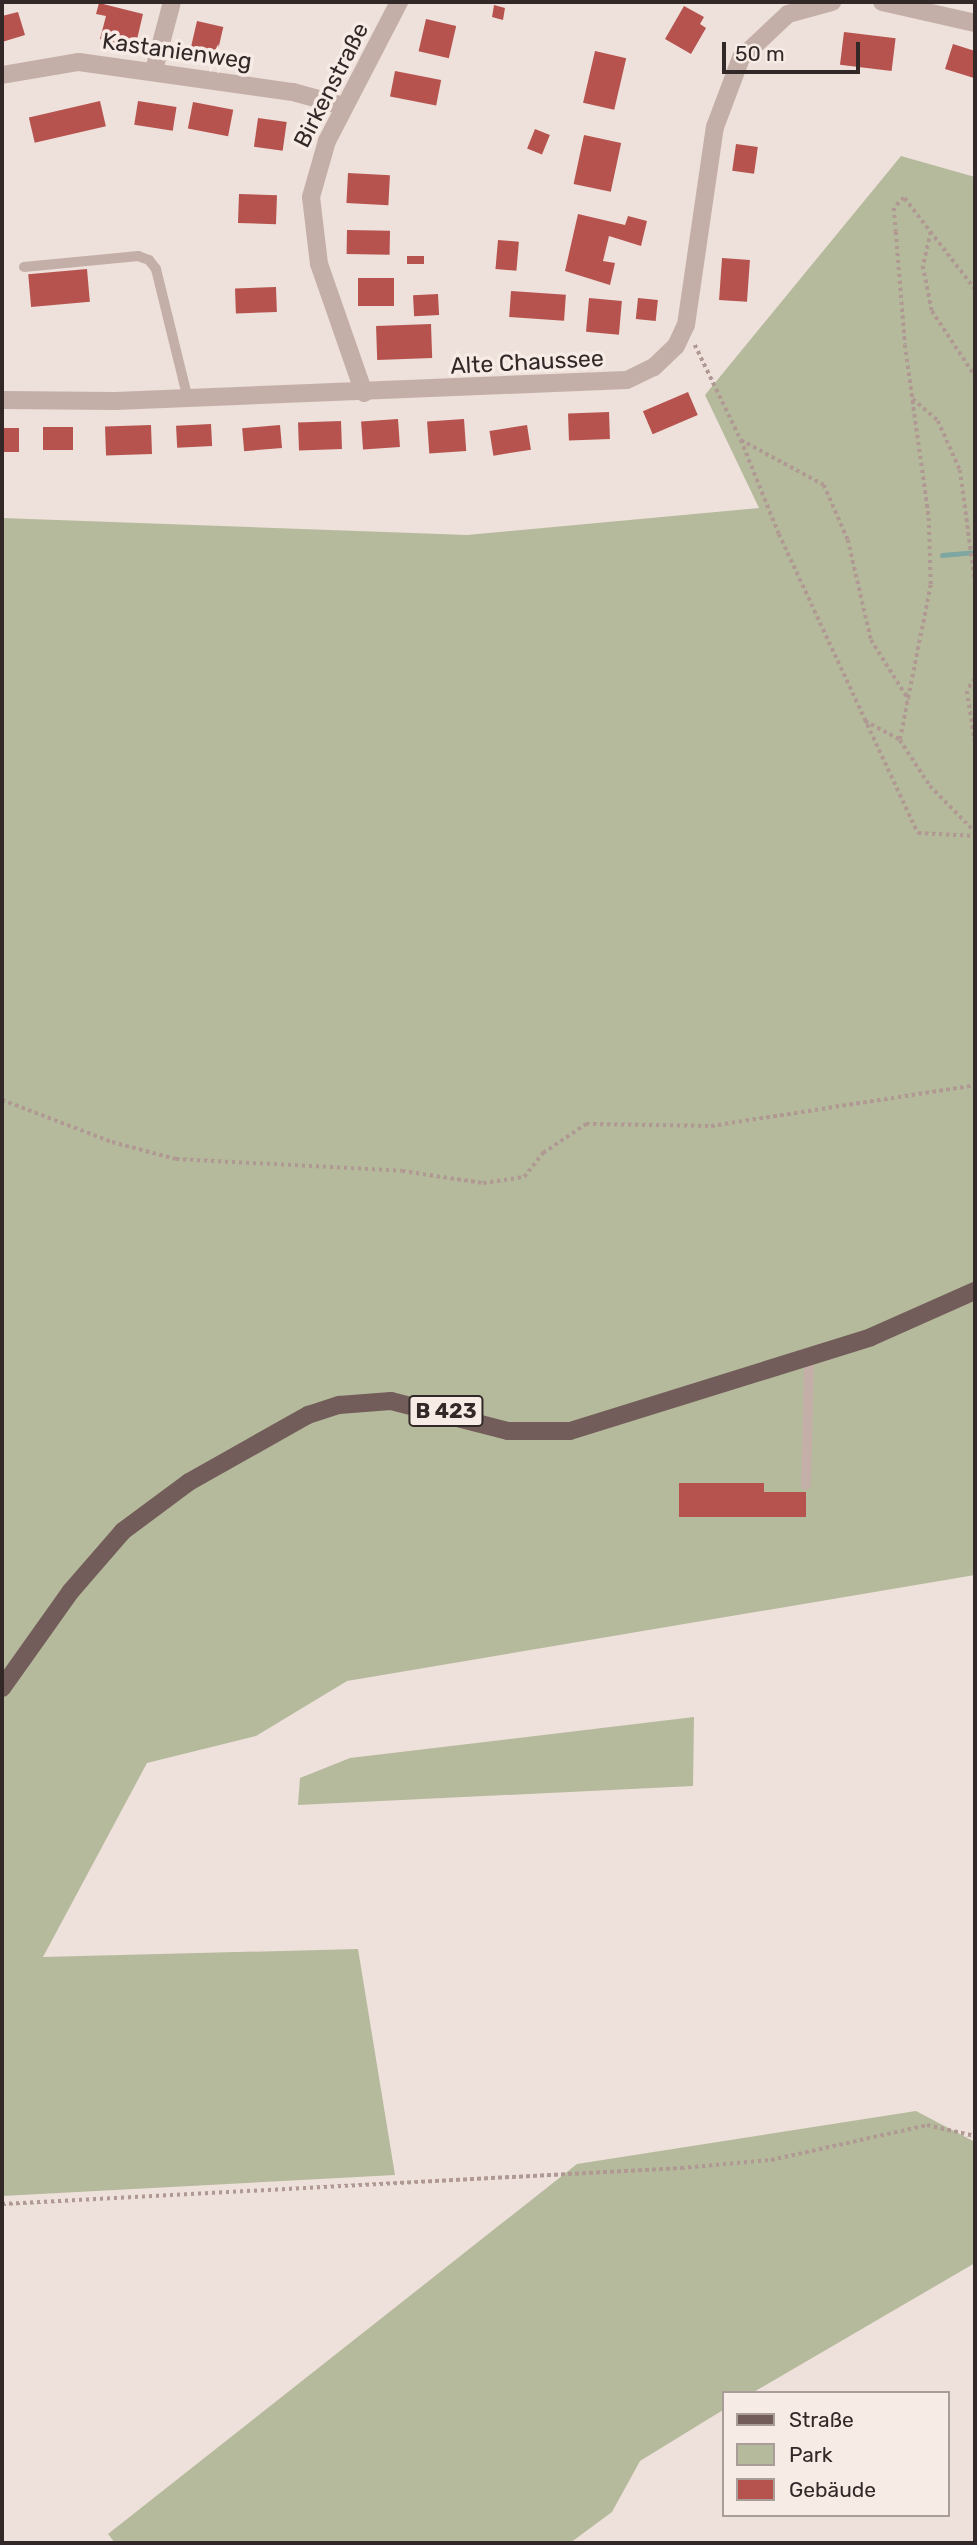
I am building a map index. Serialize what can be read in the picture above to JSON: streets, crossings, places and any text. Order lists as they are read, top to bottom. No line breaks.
{"streets":{"main road":["B 423"],"street":["Kastanienweg","Birkenstraße","Alte Chaussee"]},"crossings":[["Kastanienweg","Birkenstraße"],["Birkenstraße","Alte Chaussee"]],"legend":["Straße","Park","Gebäude"],"scale_bar":"50 m"}
